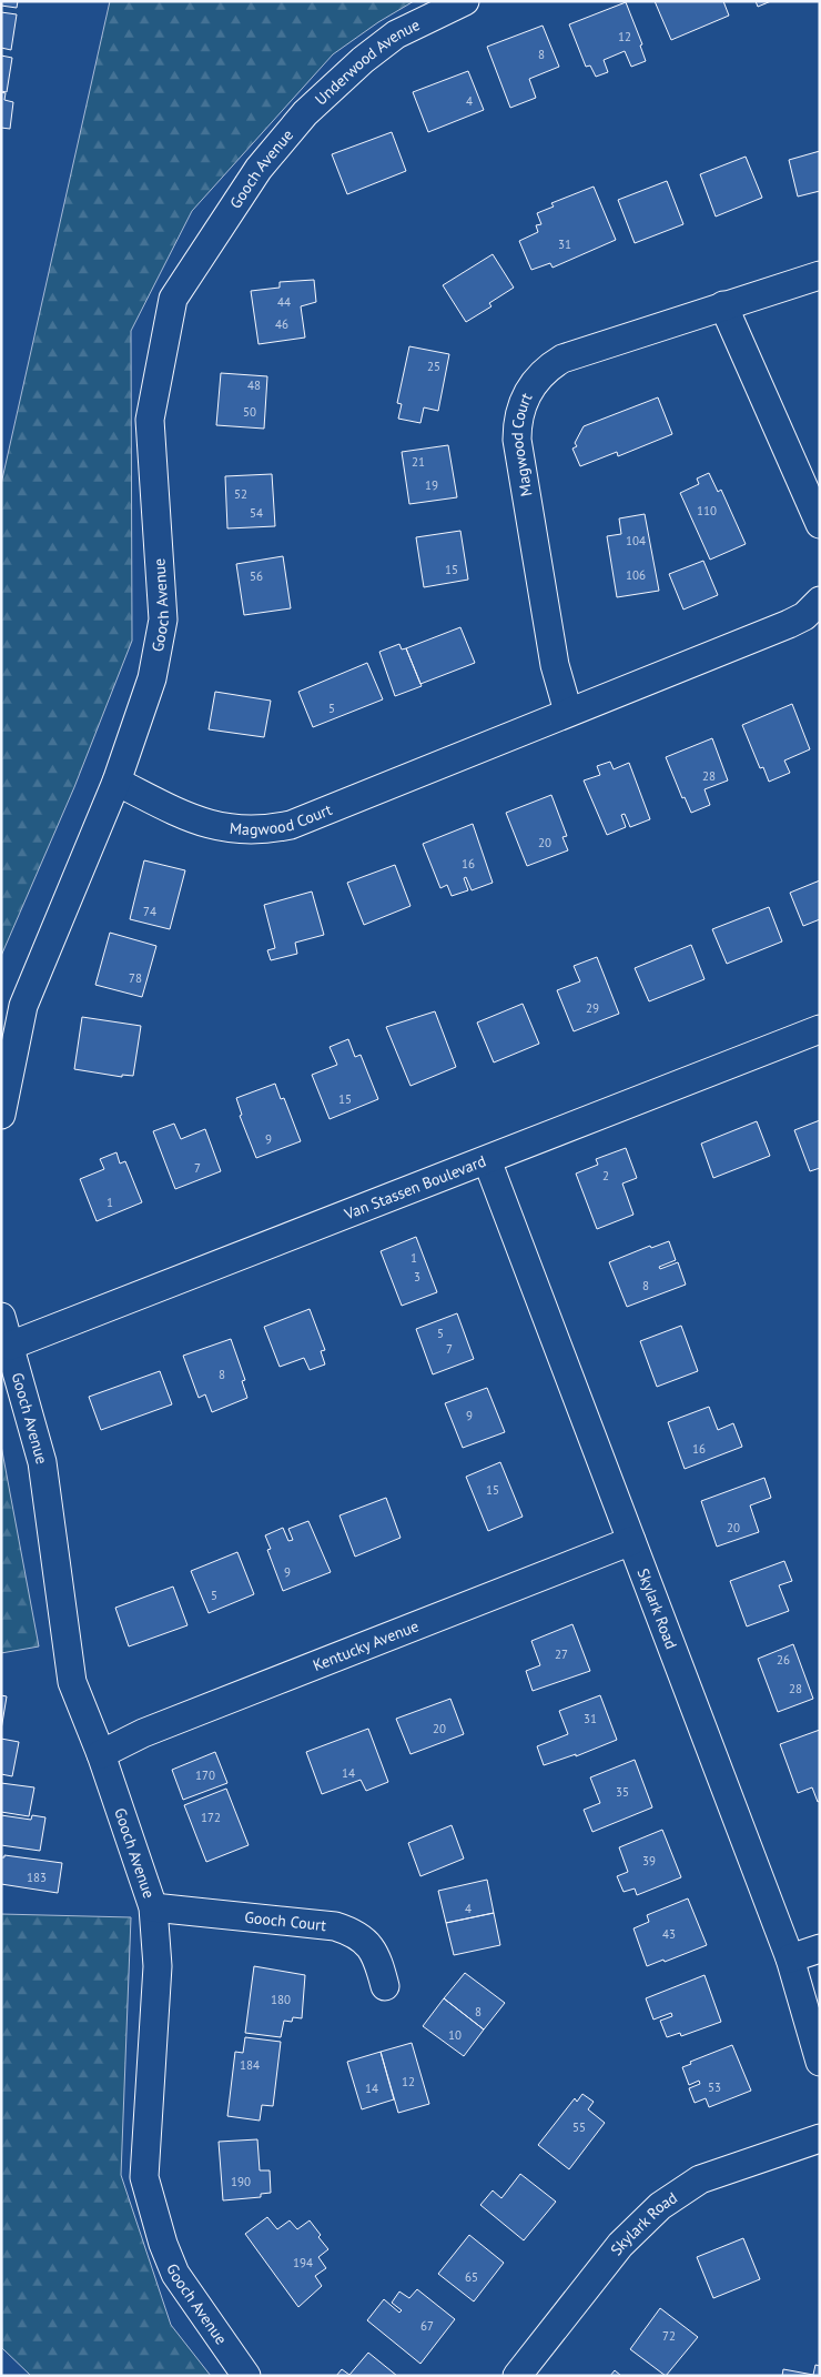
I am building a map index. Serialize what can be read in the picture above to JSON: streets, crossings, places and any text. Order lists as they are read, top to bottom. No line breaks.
{"streets":{"street":["Underwood Avenue","Gooch Avenue","Magwood Court","Van Stassen Boulevard","Skylark Road","Kentucky Avenue","Gooch Court"]},"crossings":[["Underwood Avenue","Gooch Avenue"],["Gooch Avenue","Magwood Court"],["Gooch Avenue","Van Stassen Boulevard"],["Gooch Avenue","Kentucky Avenue"],["Gooch Avenue","Gooch Court"],["Van Stassen Boulevard","Skylark Road"],["Skylark Road","Kentucky Avenue"]],"house_numbers":["12","8","4","31","44","46","25","48","50","21","19","52","110","54","104","15","106","56","5","28","20","16","74","78","29","15","9","7","2","1","1","3","8","5","7","8","9","16","15","20","9","5","27","26","28","31","20","14","170","35","172","39","183","4","43","180","8","10","184","12","53","14","55","190","194","65","67","72"]}
